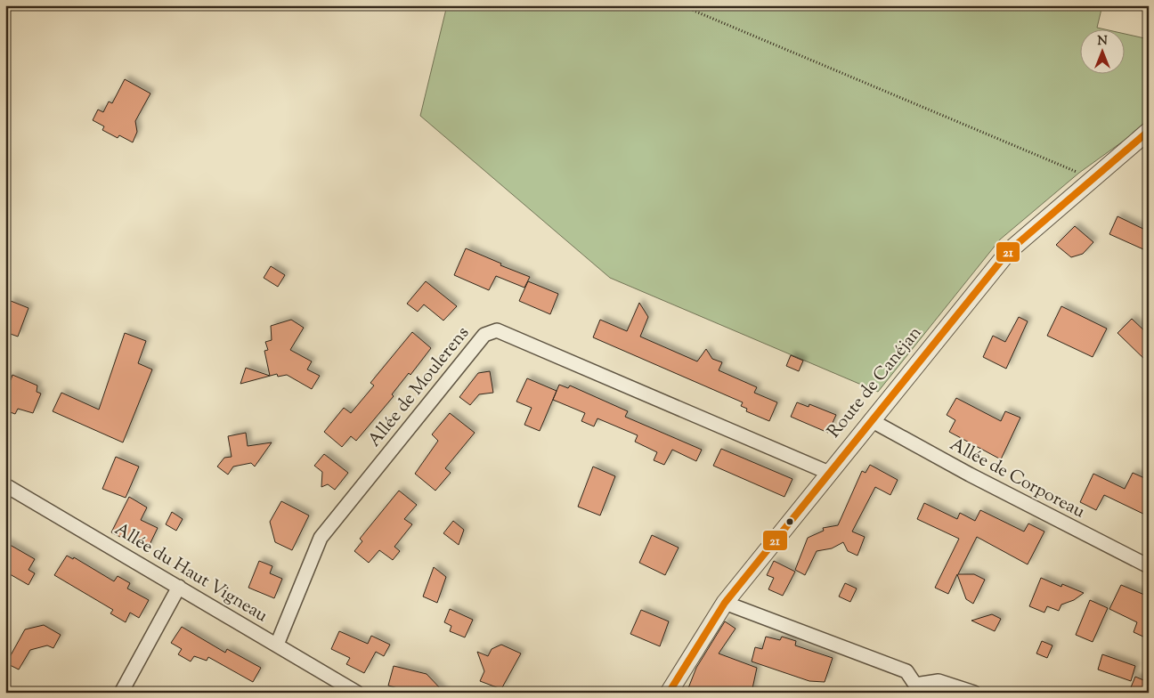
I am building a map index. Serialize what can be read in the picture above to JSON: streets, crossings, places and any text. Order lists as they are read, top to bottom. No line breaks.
{"streets":{"street":["Route de Canéjan","Allée de Moulerens","Allée de Corporeau","Allée du Haut Vigneau"]},"crossings":[["Route de Canéjan","Allée de Moulerens"],["Route de Canéjan","Allée de Corporeau"],["Allée de Moulerens","Allée du Haut Vigneau"]],"lines":["transit line 21"],"north":"top"}
